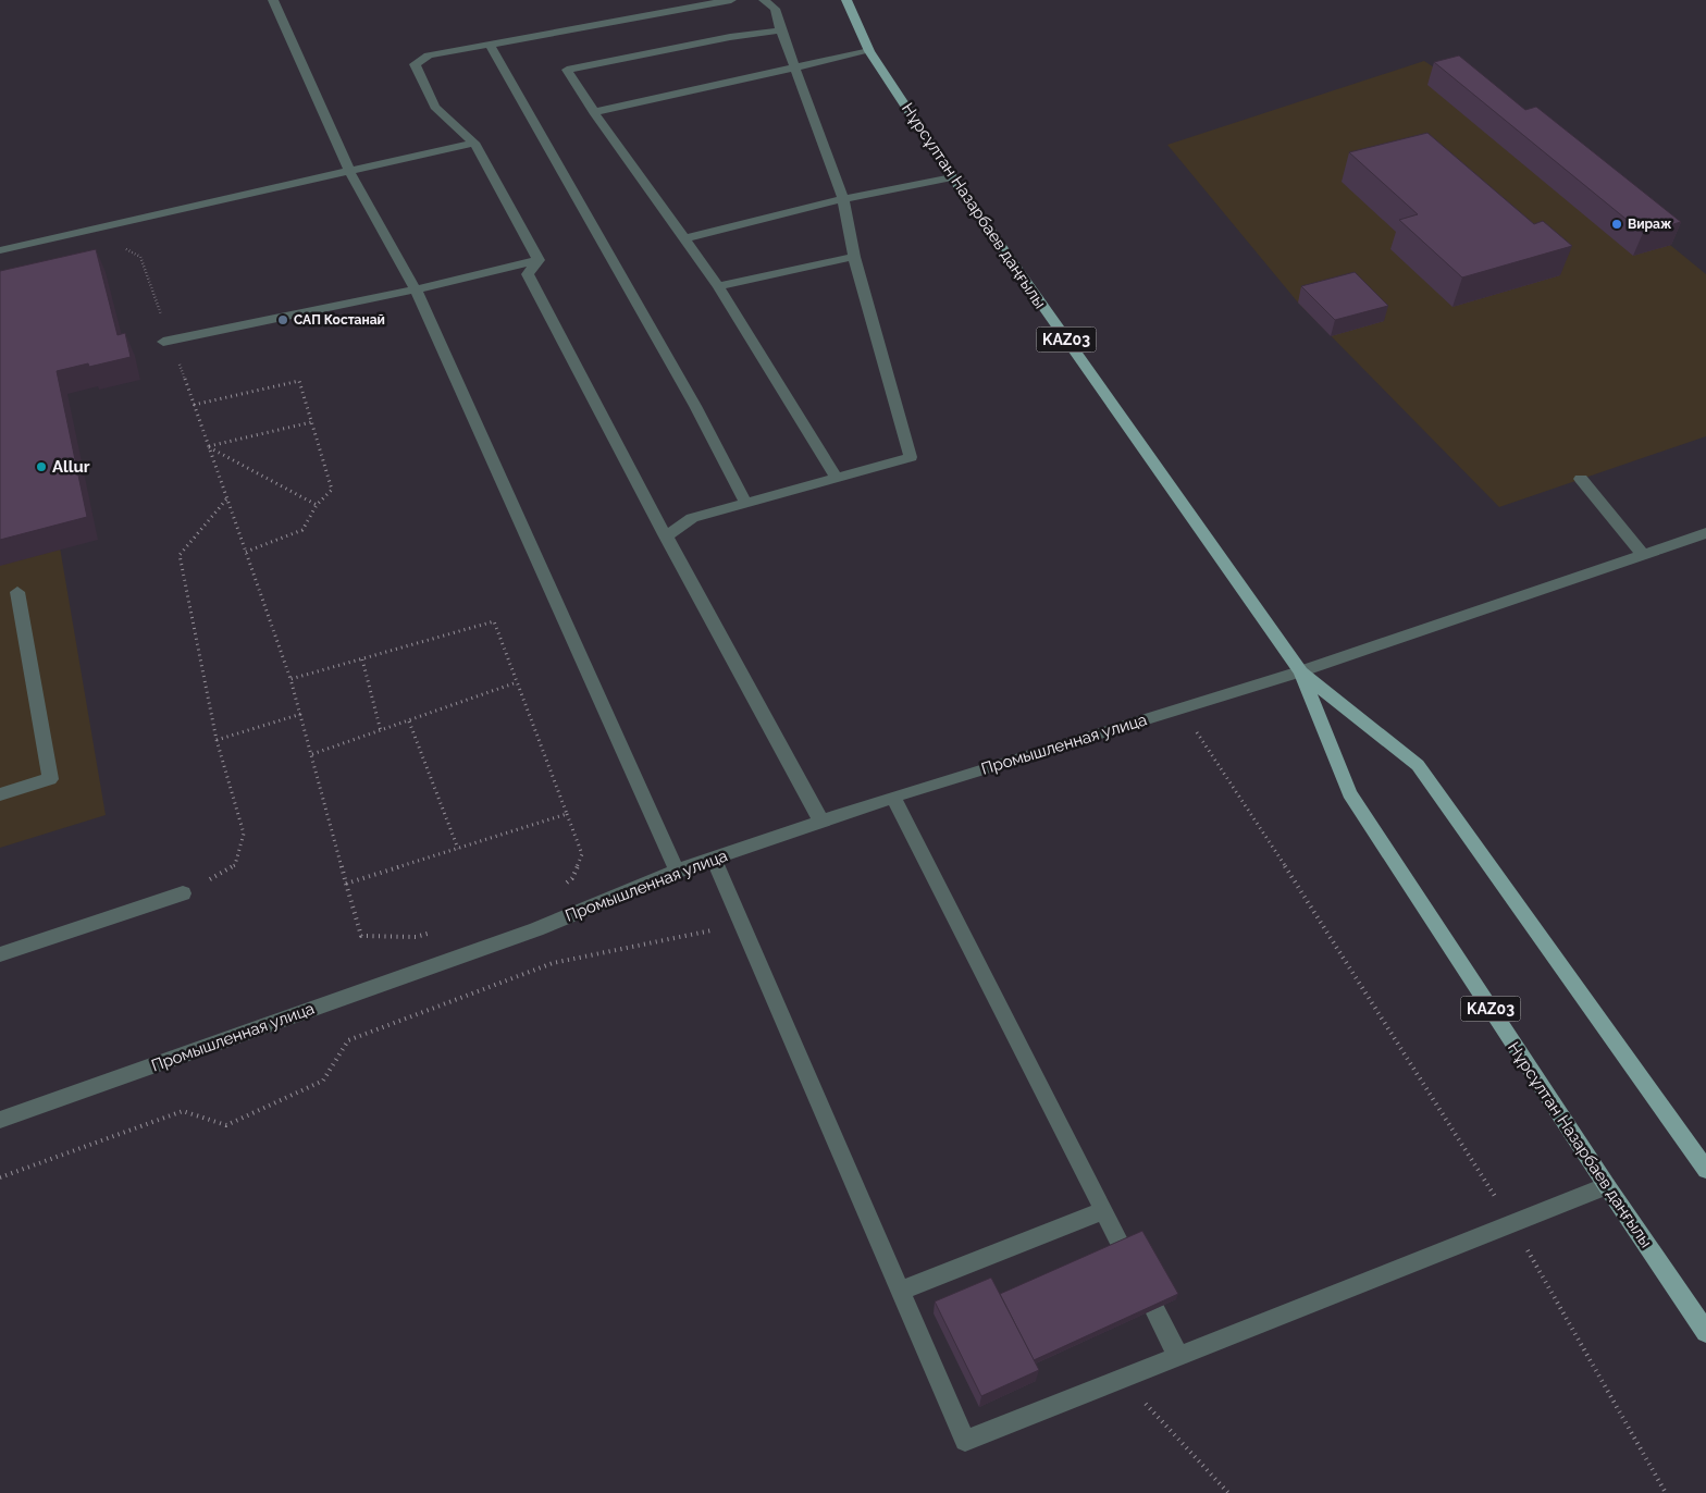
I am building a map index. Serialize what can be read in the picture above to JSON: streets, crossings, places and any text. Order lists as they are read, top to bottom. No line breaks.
{"streets":{"main road":["Нұрсұлтан Назарбаев даңғылы","KАZ03"],"street":["Промышленная улица"]},"crossings":[["Нұрсұлтан Назарбаев даңғылы","Промышленная улица"]],"places":["Вираж","САП Костанай","Allur"]}
